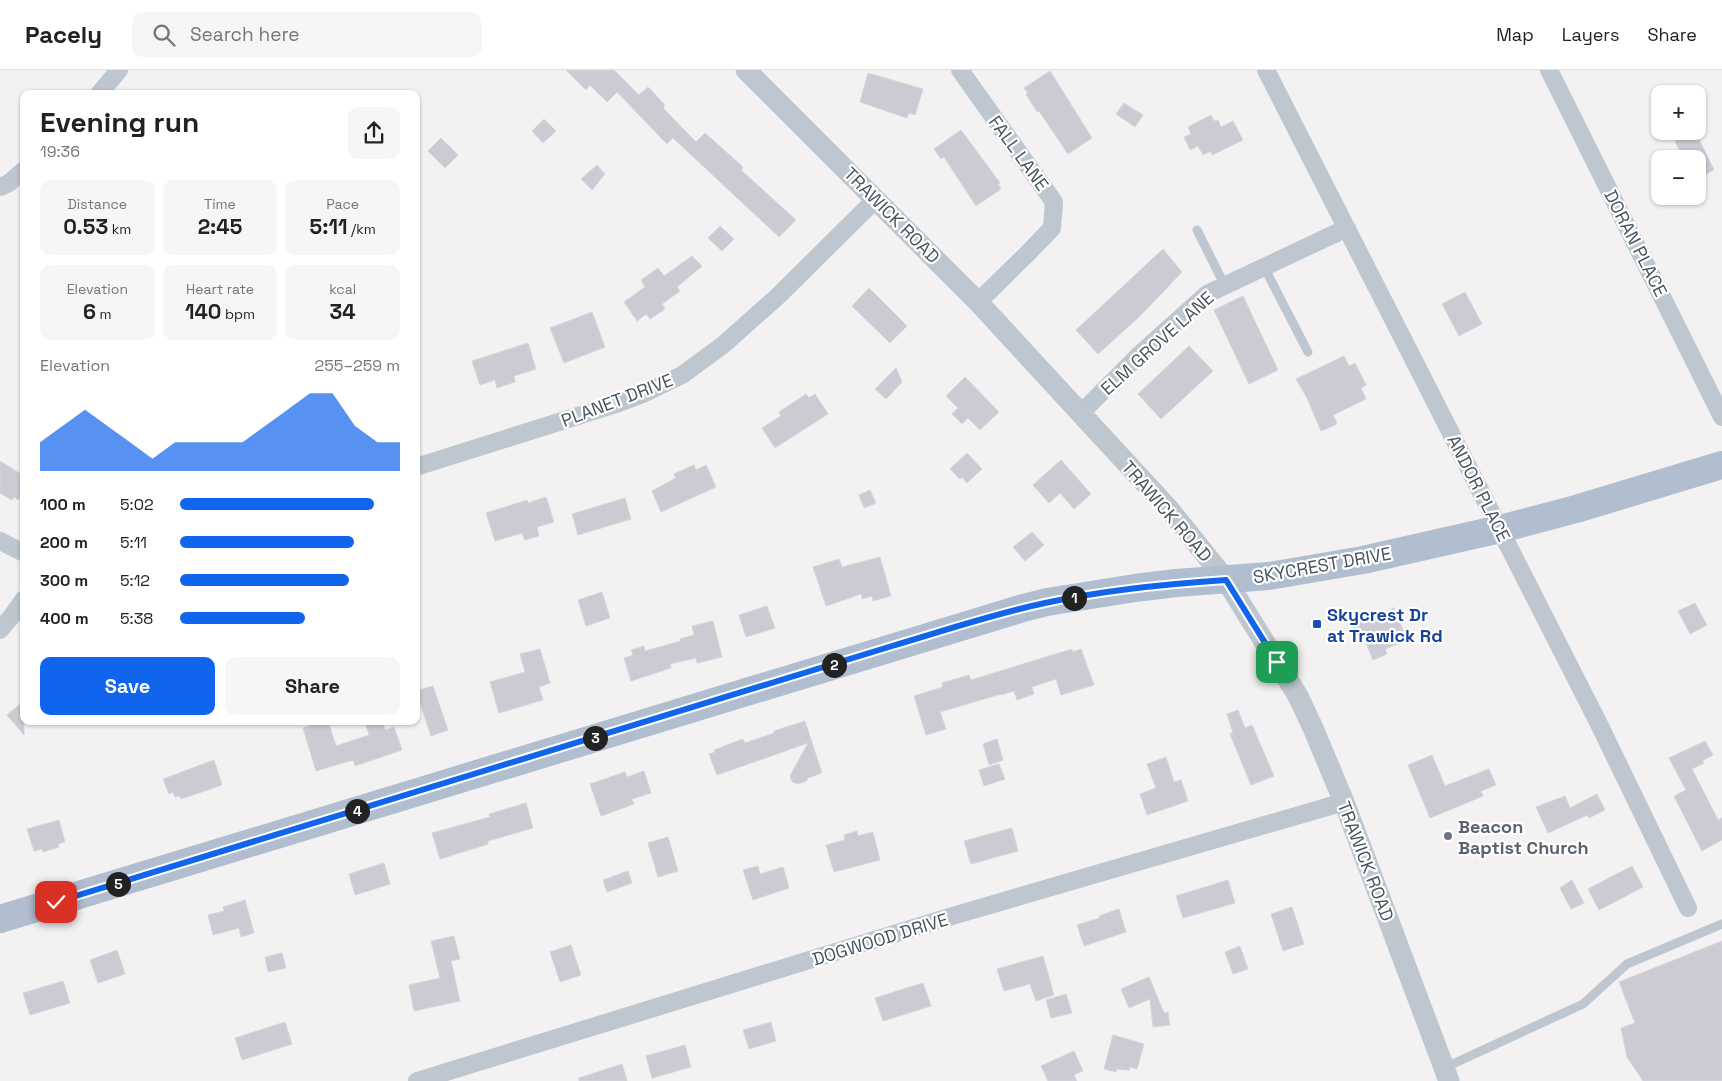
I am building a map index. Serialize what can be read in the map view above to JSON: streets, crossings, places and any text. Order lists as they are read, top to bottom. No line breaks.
{"streets":{"main road":["SKYCREST DRIVE"],"street":["FALL LANE","TRAWICK ROAD","DORAN PLACE","ELM GROVE LANE","PLANET DRIVE","ANDOR PLACE","DOGWOOD DRIVE"]},"crossings":[["FALL LANE","TRAWICK ROAD"],["TRAWICK ROAD","ELM GROVE LANE"],["TRAWICK ROAD","PLANET DRIVE"],["TRAWICK ROAD","SKYCREST DRIVE"],["TRAWICK ROAD","DOGWOOD DRIVE"],["ELM GROVE LANE","ANDOR PLACE"],["ANDOR PLACE","SKYCREST DRIVE"]],"places":{"transit":["Skycrest Dr at Trawick Rd"],"other":["Beacon Baptist Church"]},"page":{"header":"Pacely","search":"Search here","nav":["Map","Layers","Share"],"map_buttons":["+","−"],"heading":["Evening run","19:36"],"stats":[["Distance","0.53 km"],["Time","2:45"],["Pace","5:11 /km"],["Elevation","6 m"],["Heart rate","140 bpm"],["kcal","34"]],"chart":["Elevation","255–259 m"],"list":[{"name":"100 m","note":"5:02"},{"name":"200 m","note":"5:11"},{"name":"300 m","note":"5:12"},{"name":"400 m","note":"5:38"}],"pins":["1","2","3","4","5"],"buttons":["Save","Share"]}}
